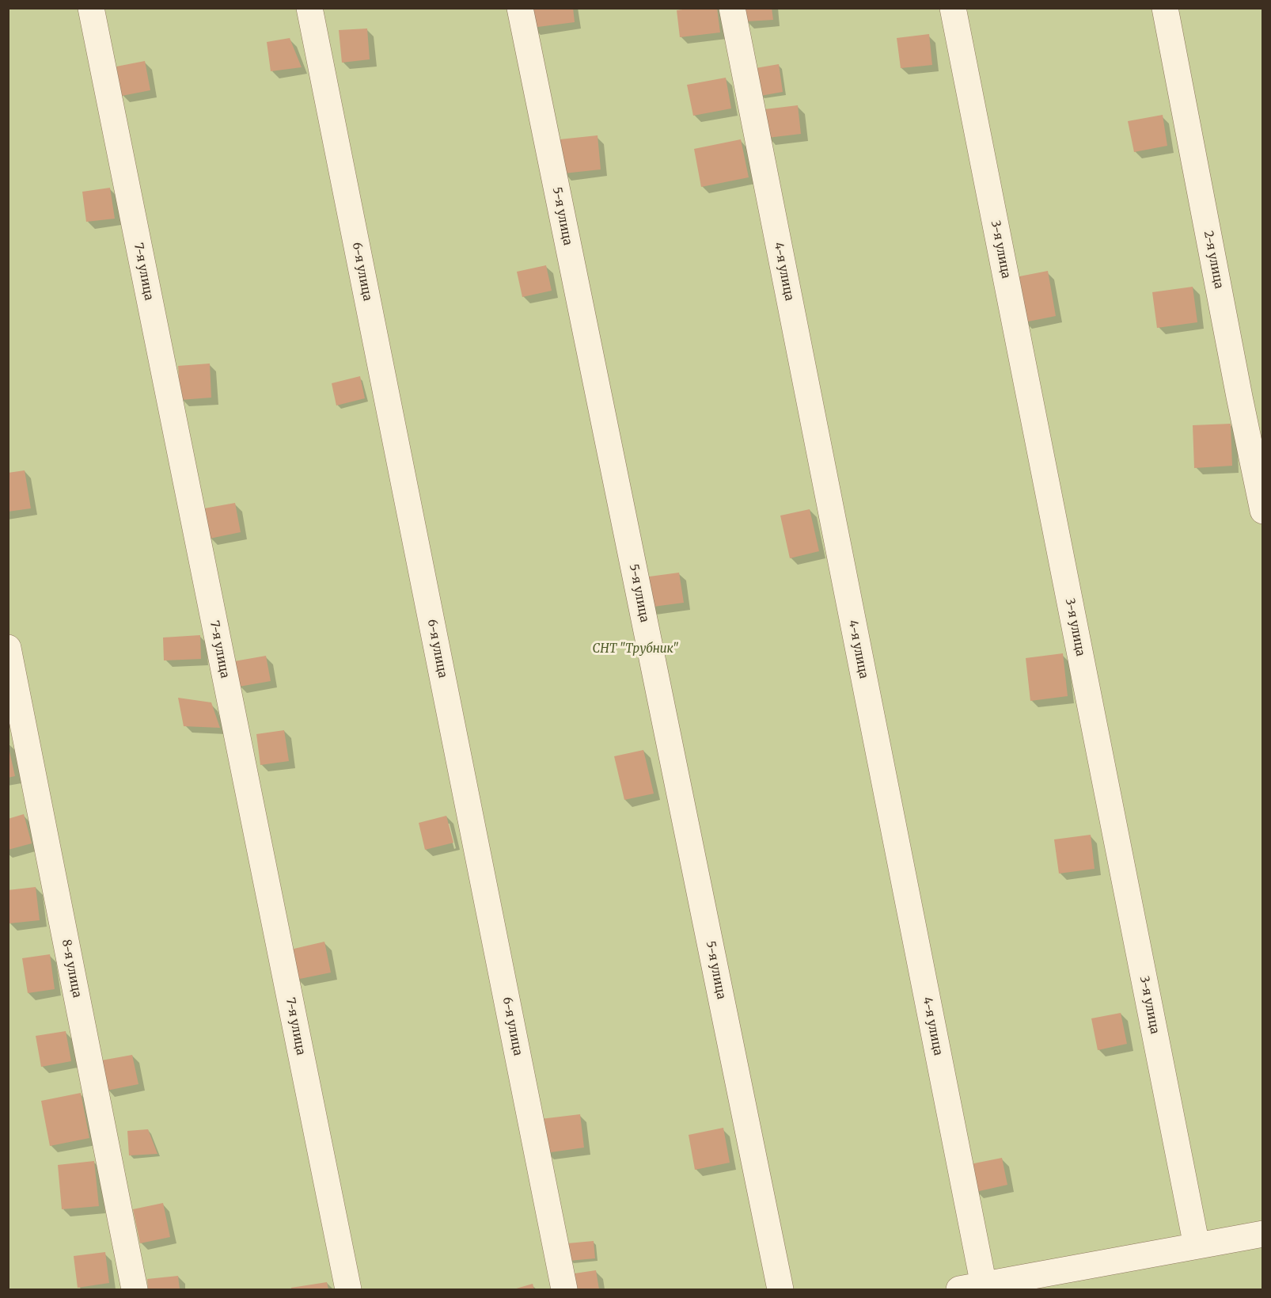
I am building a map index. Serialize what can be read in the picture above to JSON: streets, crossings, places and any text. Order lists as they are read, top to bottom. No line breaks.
{"streets":{"lane":["5-я улица","3-я улица","2-я улица","7-я улица","6-я улица","4-я улица","8-я улица"]},"parks":["СНТ \"Трубник\""]}
